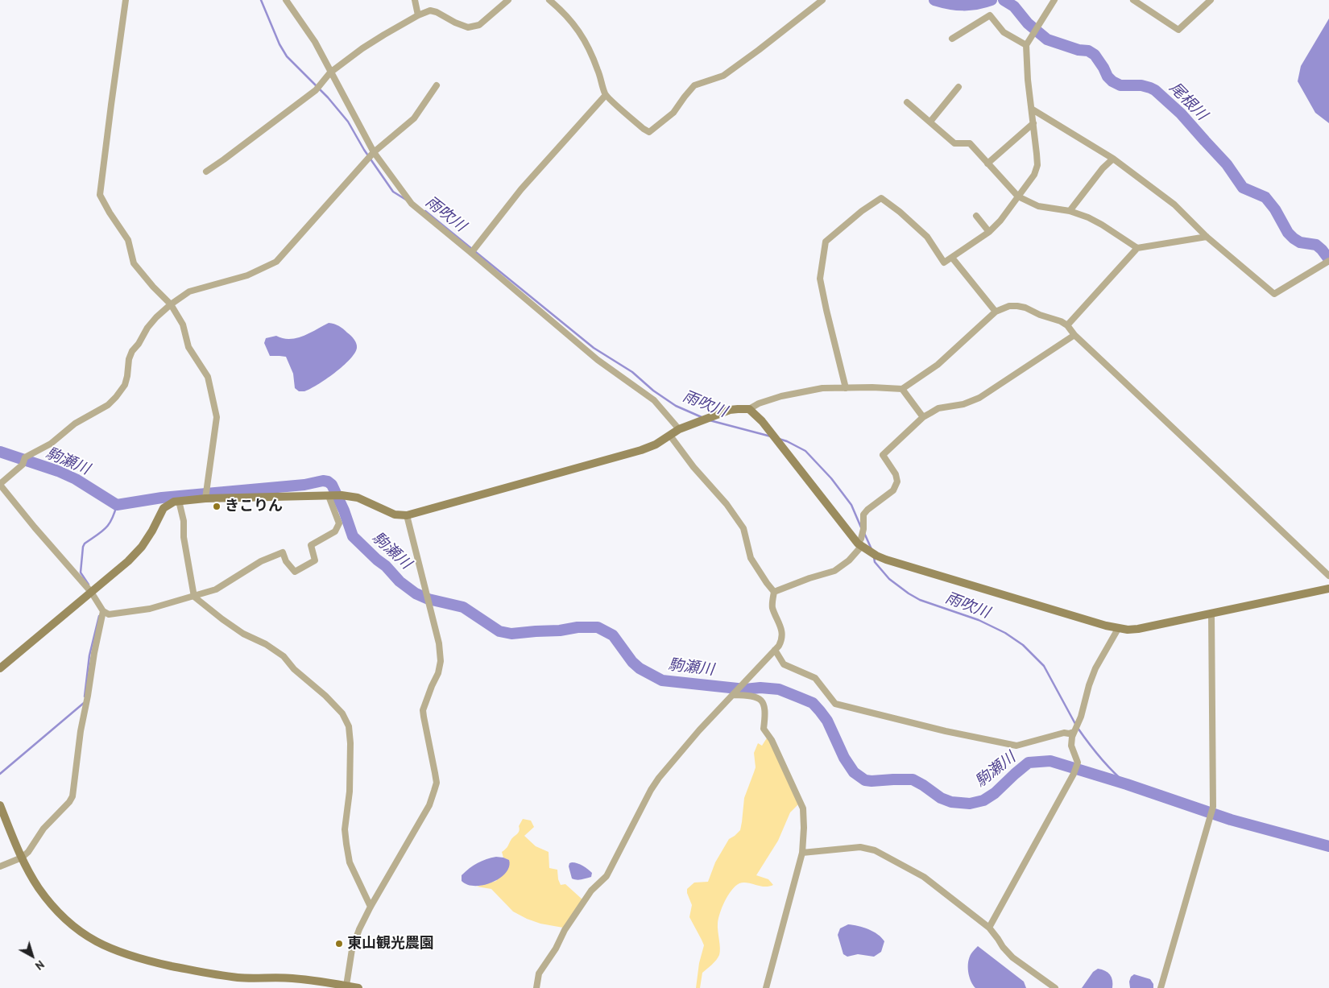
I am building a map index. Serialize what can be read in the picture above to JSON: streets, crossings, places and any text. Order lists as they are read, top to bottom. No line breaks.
{"water":["尾根川","雨吹川","駒瀬川"],"places":["きこりん","東山観光農園"],"north":"bottom right"}
